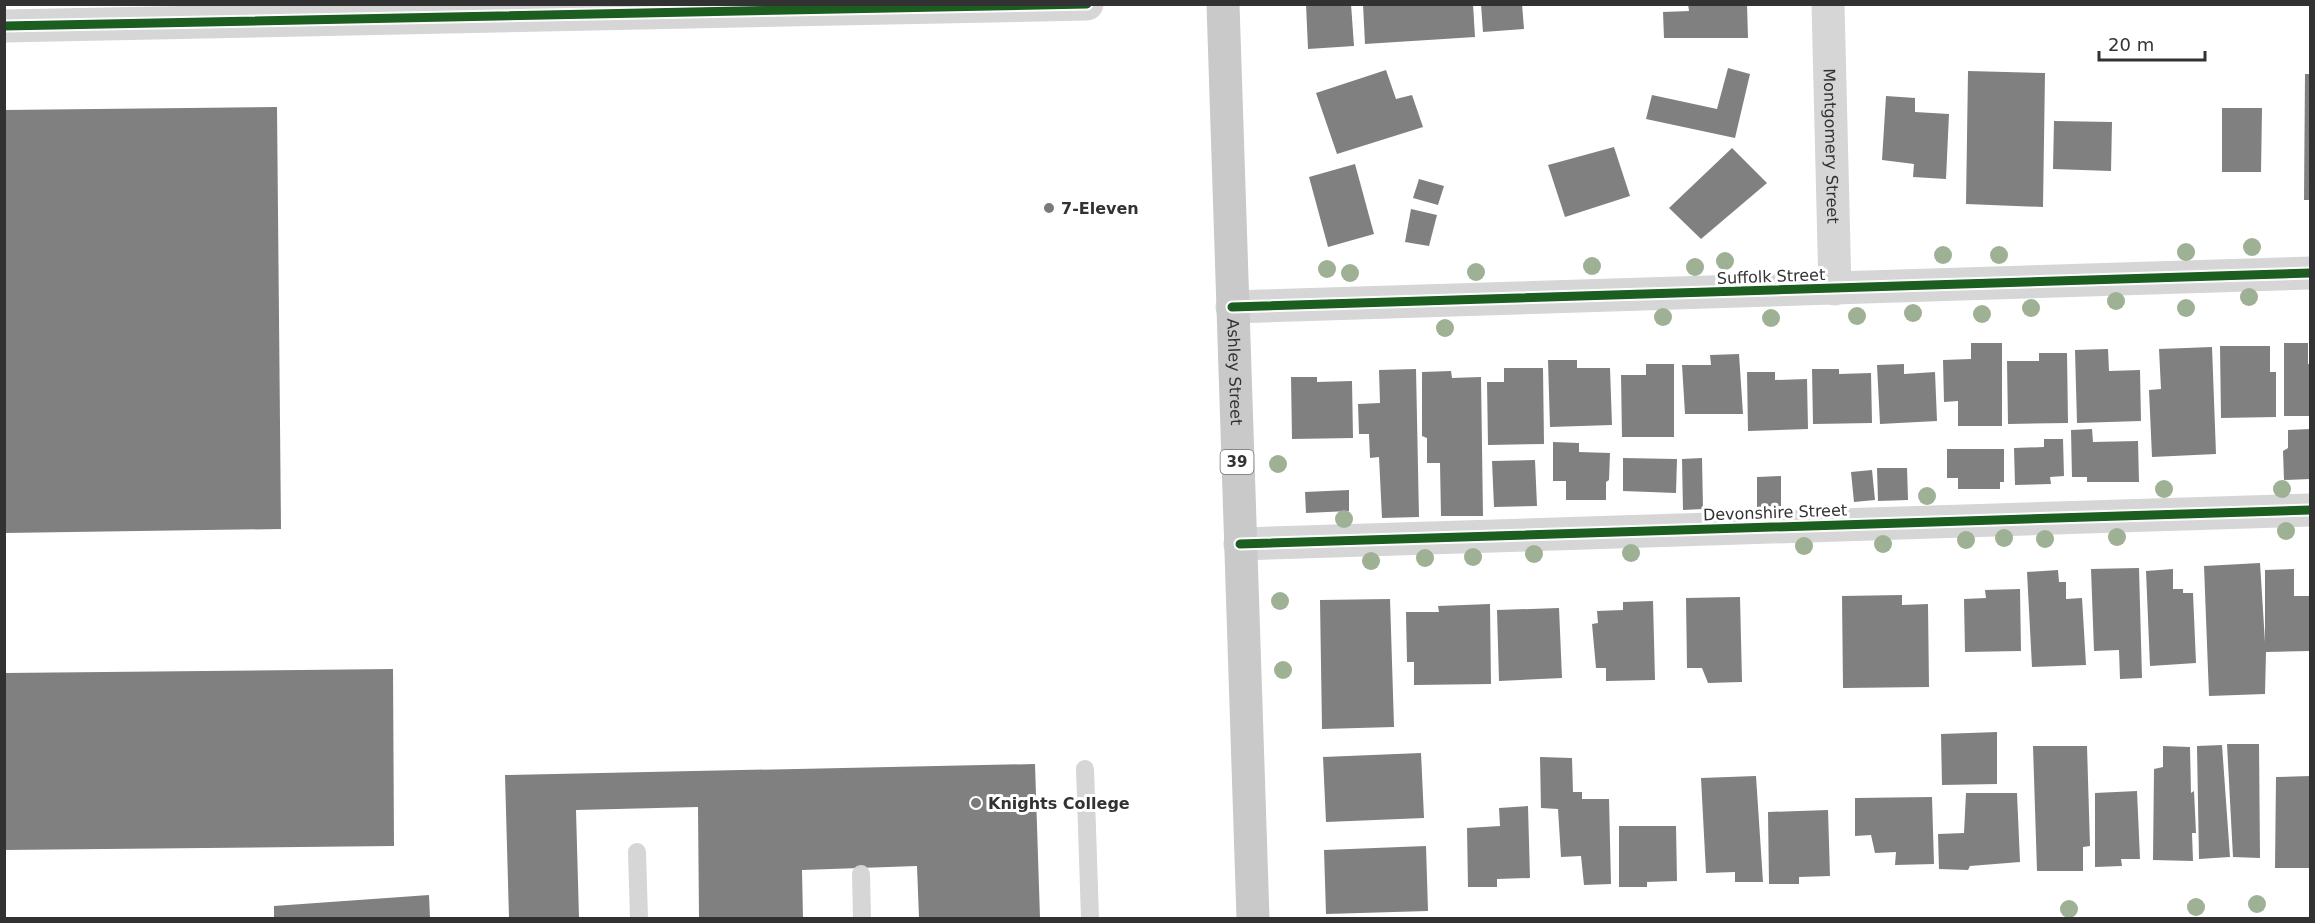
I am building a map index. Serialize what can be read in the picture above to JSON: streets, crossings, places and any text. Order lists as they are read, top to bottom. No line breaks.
{"streets":{"main road":["Ashley Street","39"],"street":["Montgomery Street","Suffolk Street","Devonshire Street"]},"crossings":[["Montgomery Street","Suffolk Street"],["Suffolk Street","Ashley Street"],["Ashley Street","Devonshire Street"]],"places":["7-Eleven","Knights College"],"scale_bar":"20 m"}
